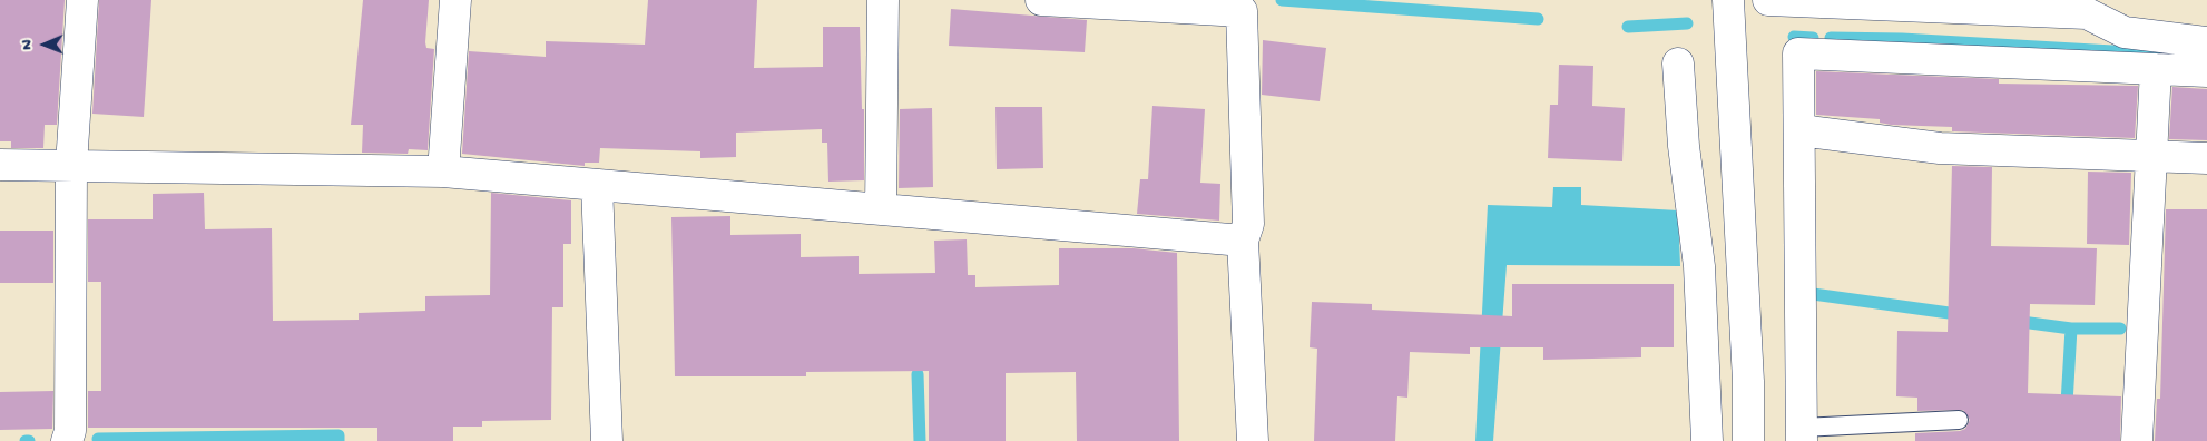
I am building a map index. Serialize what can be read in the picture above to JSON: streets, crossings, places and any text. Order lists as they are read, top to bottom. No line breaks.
{"north":"left"}
